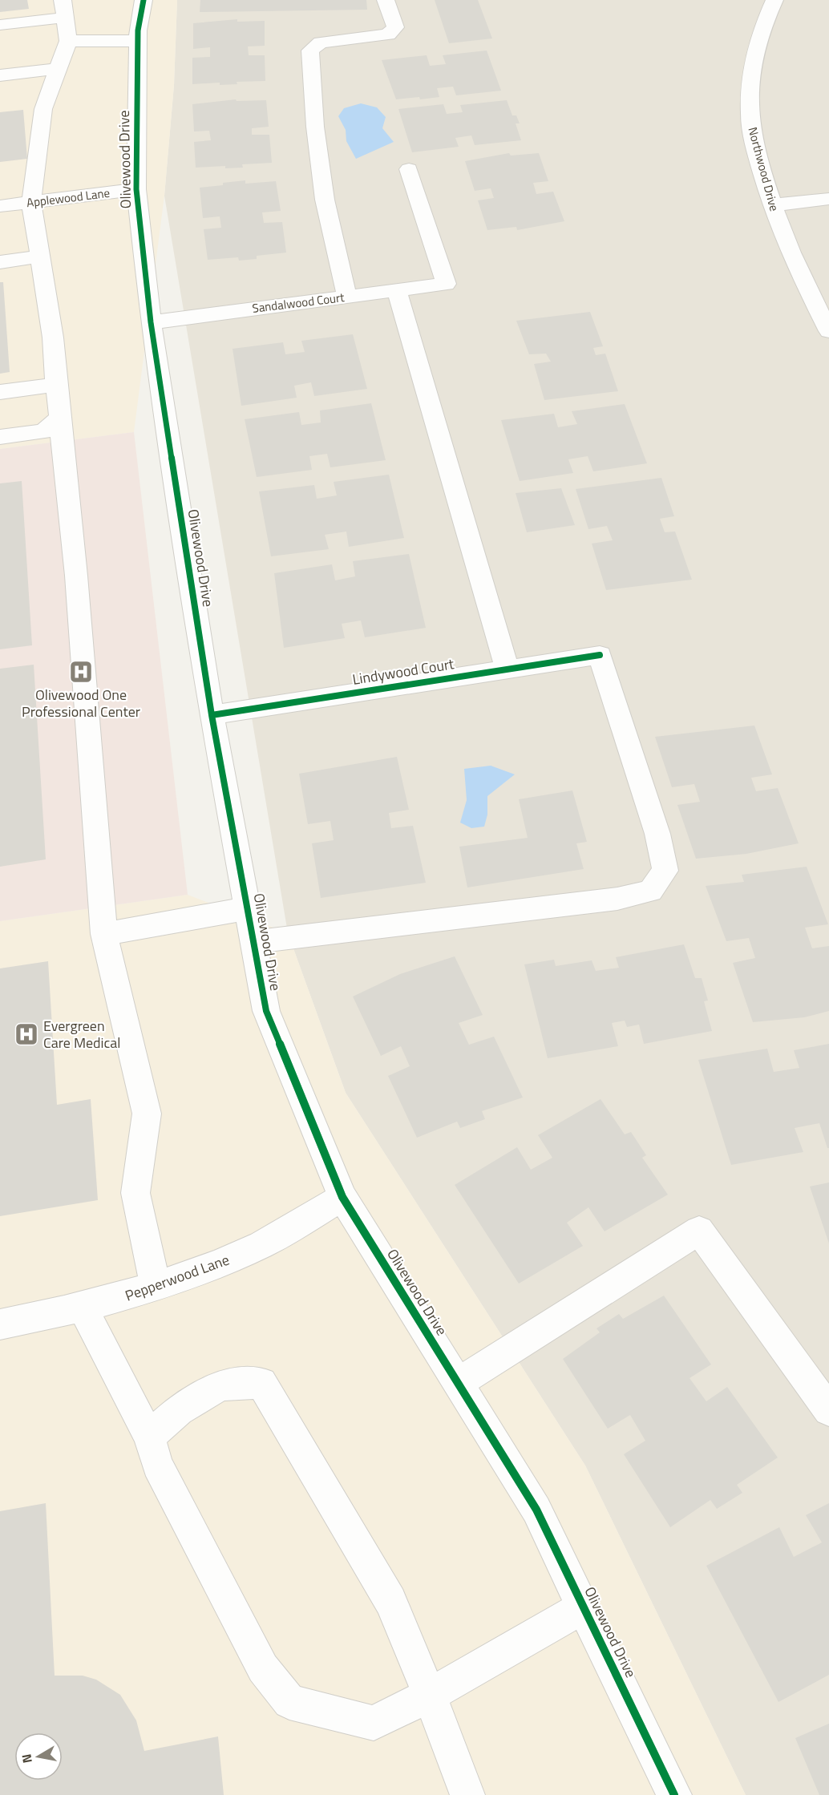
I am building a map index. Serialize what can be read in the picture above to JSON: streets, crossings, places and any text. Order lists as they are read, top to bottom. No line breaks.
{"streets":{"street":["Olivewood Drive","Northwood Drive","Applewood Lane","Sandalwood Court","Lindywood Court","Pepperwood Lane"]},"crossings":[["Olivewood Drive","Applewood Lane"],["Olivewood Drive","Sandalwood Court"],["Olivewood Drive","Lindywood Court"],["Olivewood Drive","Pepperwood Lane"]],"places":{"hospital":["Olivewood One Professional Center","Evergreen Care Medical"]},"north":"left"}
